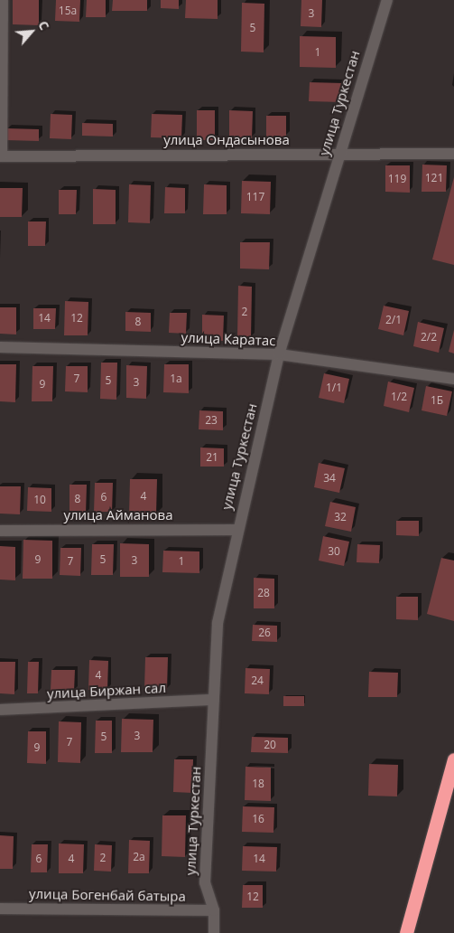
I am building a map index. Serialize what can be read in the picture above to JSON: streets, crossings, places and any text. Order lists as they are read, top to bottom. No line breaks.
{"streets":{"street":["улица Туркестан","улица Ондасынова","улица Каратас","улица Айманова","улица Биржан сал","улица Богенбай батыра"]},"crossings":[["улица Туркестан","улица Ондасынова"],["улица Туркестан","улица Каратас"],["улица Туркестан","улица Айманова"],["улица Туркестан","улица Биржан сал"],["улица Туркестан","улица Богенбай батыра"]],"house_numbers":["15а","3","5","1","121","119","117","2","14","12","2/1","8","2/2","7","1а","5","3","9","1/1","1/2","1Б","23","21","34","4","6","8","10","32","30","9","5","3","7","1","28","26","4","24","3","5","7","20","9","18","16","2а","2","6","4","14","12"],"north":"top right"}
